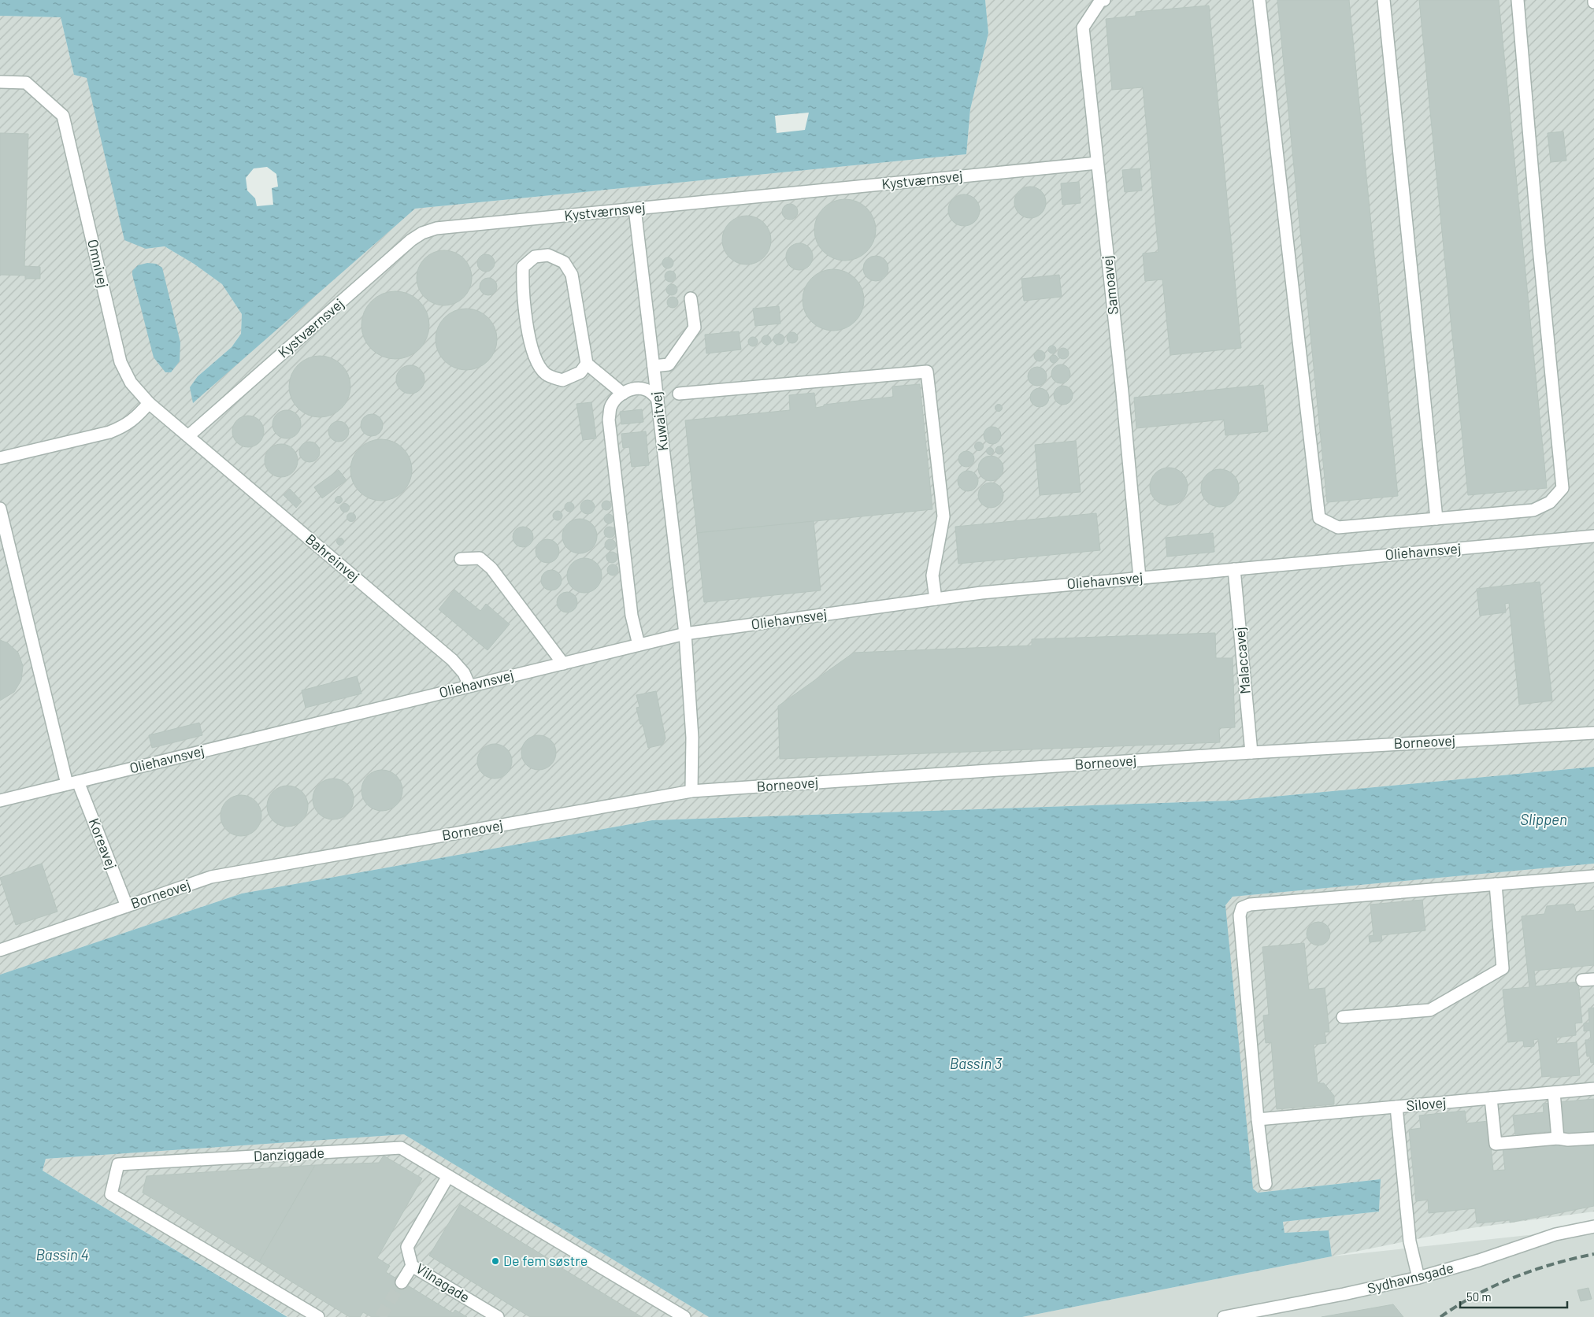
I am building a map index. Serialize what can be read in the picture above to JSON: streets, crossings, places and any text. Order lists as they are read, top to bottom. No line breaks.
{"streets":{"street":["Kystværnsvej","Omnivej","Samoavej","Kuwaitvej","Oliehavnsvej","Bahreinvej","Malaccavej","Borneovej","Koreavej","Silovej","Danziggade","Sydhavnsgade","Vilnagade"]},"crossings":[["Kystværnsvej","Omnivej"],["Kystværnsvej","Samoavej"],["Kystværnsvej","Kuwaitvej"],["Kystværnsvej","Bahreinvej"],["Omnivej","Bahreinvej"],["Samoavej","Oliehavnsvej"],["Kuwaitvej","Oliehavnsvej"],["Kuwaitvej","Borneovej"],["Oliehavnsvej","Bahreinvej"],["Oliehavnsvej","Malaccavej"],["Oliehavnsvej","Koreavej"],["Malaccavej","Borneovej"],["Borneovej","Koreavej"],["Danziggade","Vilnagade"]],"water":["Slippen","Bassin 3","Bassin 4"],"places":["De fem søstre"],"scale_bar":"50 m"}
